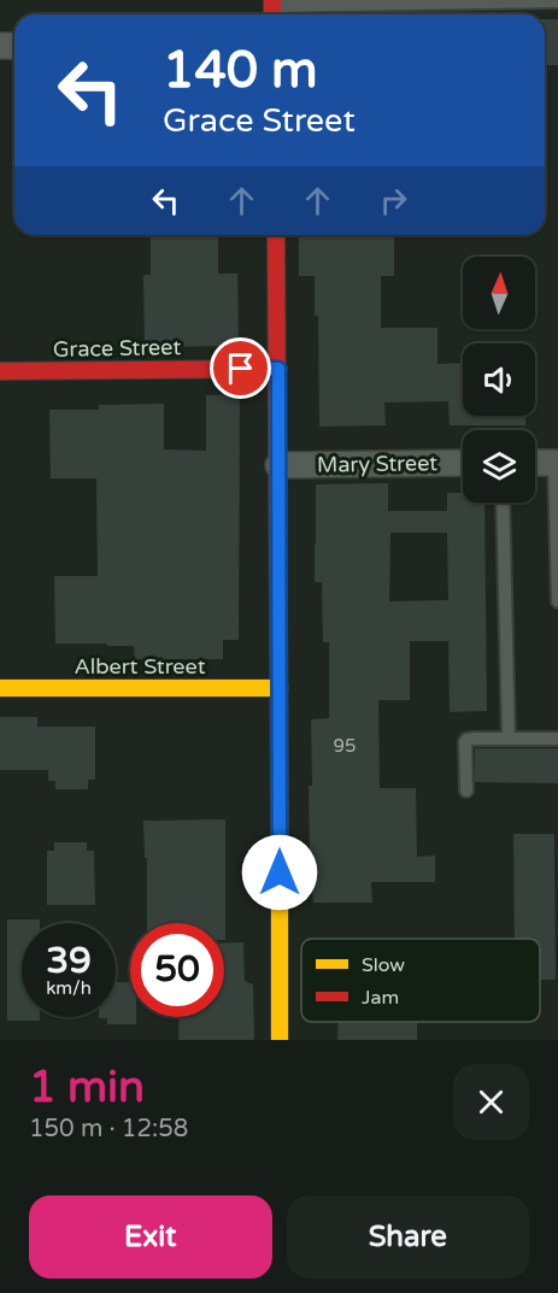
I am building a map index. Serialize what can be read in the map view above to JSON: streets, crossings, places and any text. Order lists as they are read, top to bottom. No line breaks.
{"streets":{"main road":["Grace Street","Albert Street"],"street":["Mary Street"]},"house_numbers":["95"],"legend":["Slow","Jam"],"north":"top","page":{"turn":["140 m","Grace Street"],"speed":"39 km/h","limit":"50","heading":["1 min","150 m · 12:58"],"buttons":["Exit","Share"]}}
